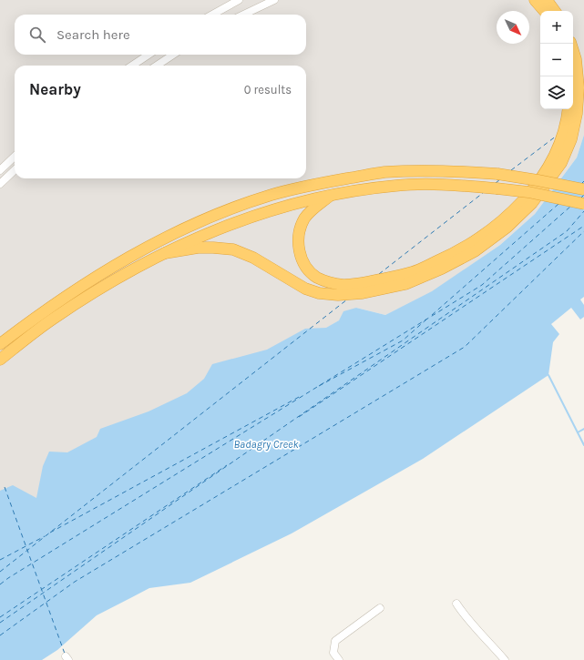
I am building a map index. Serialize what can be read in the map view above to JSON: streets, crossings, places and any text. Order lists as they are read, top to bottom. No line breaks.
{"water":["Badagry Creek"],"north":"bottom right","page":{"map_buttons":["+","−"],"search":"Search here","heading":["Nearby","0 results"]}}
